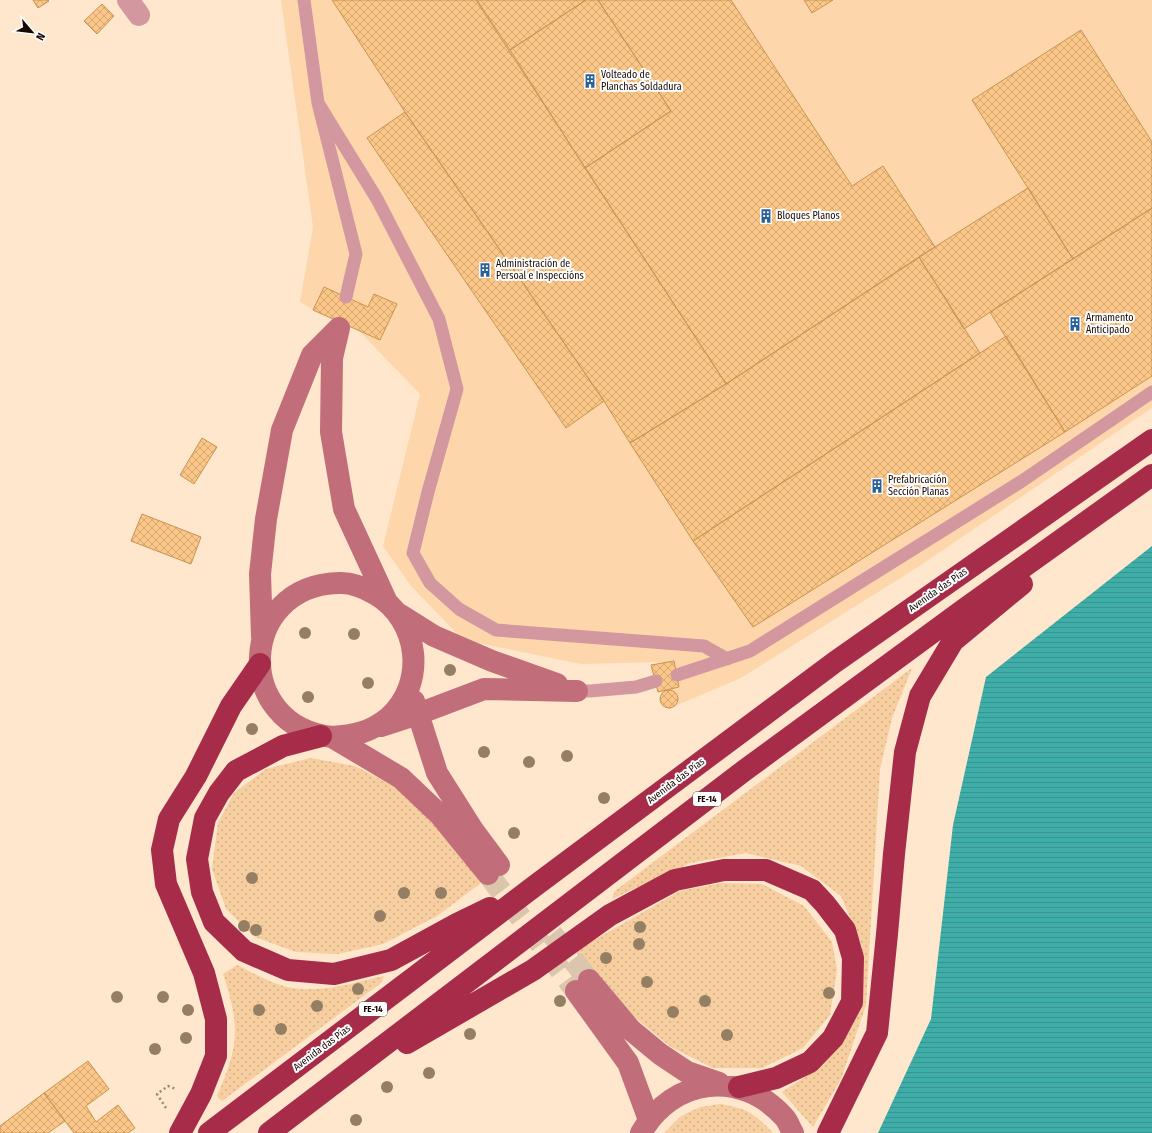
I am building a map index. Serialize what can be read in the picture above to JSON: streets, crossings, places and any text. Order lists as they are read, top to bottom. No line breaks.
{"streets":{"highway":["Avenida das Pías","FE-14"]},"places":{"building":["Volteado de Planchas Soldadura","Bloques Planos","Administración de Persoal e Inspeccións","Armamento Anticipado","Prefabricación Sección Planas"]},"north":"bottom right"}
